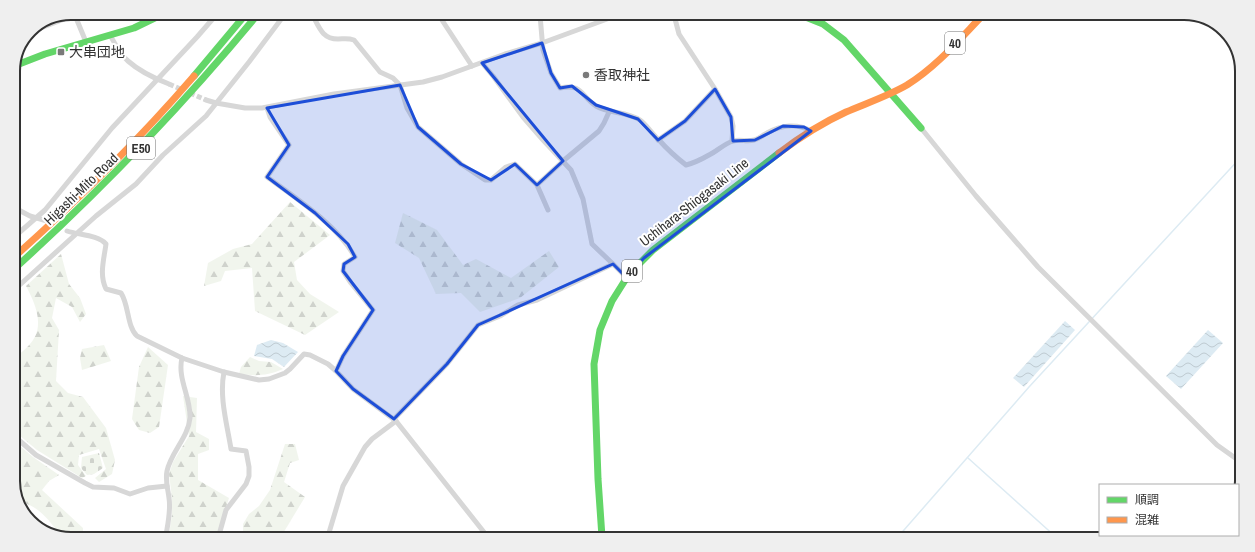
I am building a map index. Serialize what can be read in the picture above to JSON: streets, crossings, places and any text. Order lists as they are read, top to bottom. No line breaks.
{"streets":{"main road":["40","E50","Higashi-Mito Road","Uchihara-Shiogasaki Line"]},"places":{"transit":["大串団地"],"other":["香取神社"]},"legend":["順調","混雑"]}
